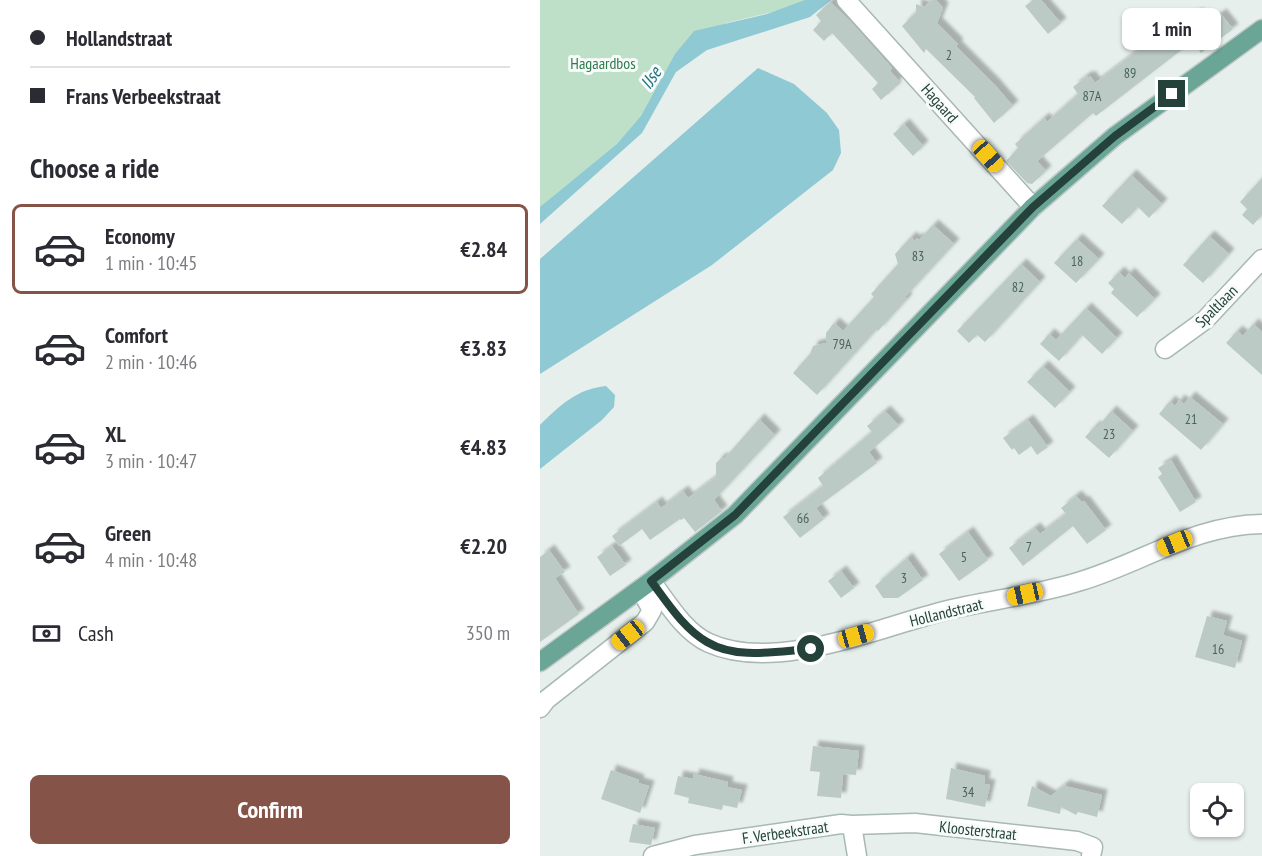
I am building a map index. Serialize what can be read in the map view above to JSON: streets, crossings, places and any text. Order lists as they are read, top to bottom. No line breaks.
{"streets":{"street":["Hagaard","Spaltlaan","Hollandstraat","Kloosterstraat","F. Verbeekstraat"]},"crossings":[["Kloosterstraat","F. Verbeekstraat"]],"water":["IJse"],"parks":["Hagaardbos"],"house_numbers":["2","89","87A","83","18","82","79A","21","23","66","7","5","3","16","34"],"page":{"banner":["Hollandstraat","Frans Verbeekstraat"],"bubble":"1 min","heading":"Choose a ride","list":[{"name":"Economy","note":"1 min · 10:45","value":"€2.84"},{"name":"Comfort","note":"2 min · 10:46","value":"€3.83"},{"name":"XL","note":"3 min · 10:47","value":"€4.83"},{"name":"Green","note":"4 min · 10:48","value":"€2.20"}],"pay":["Cash","350 m"],"buttons":"Confirm"}}
